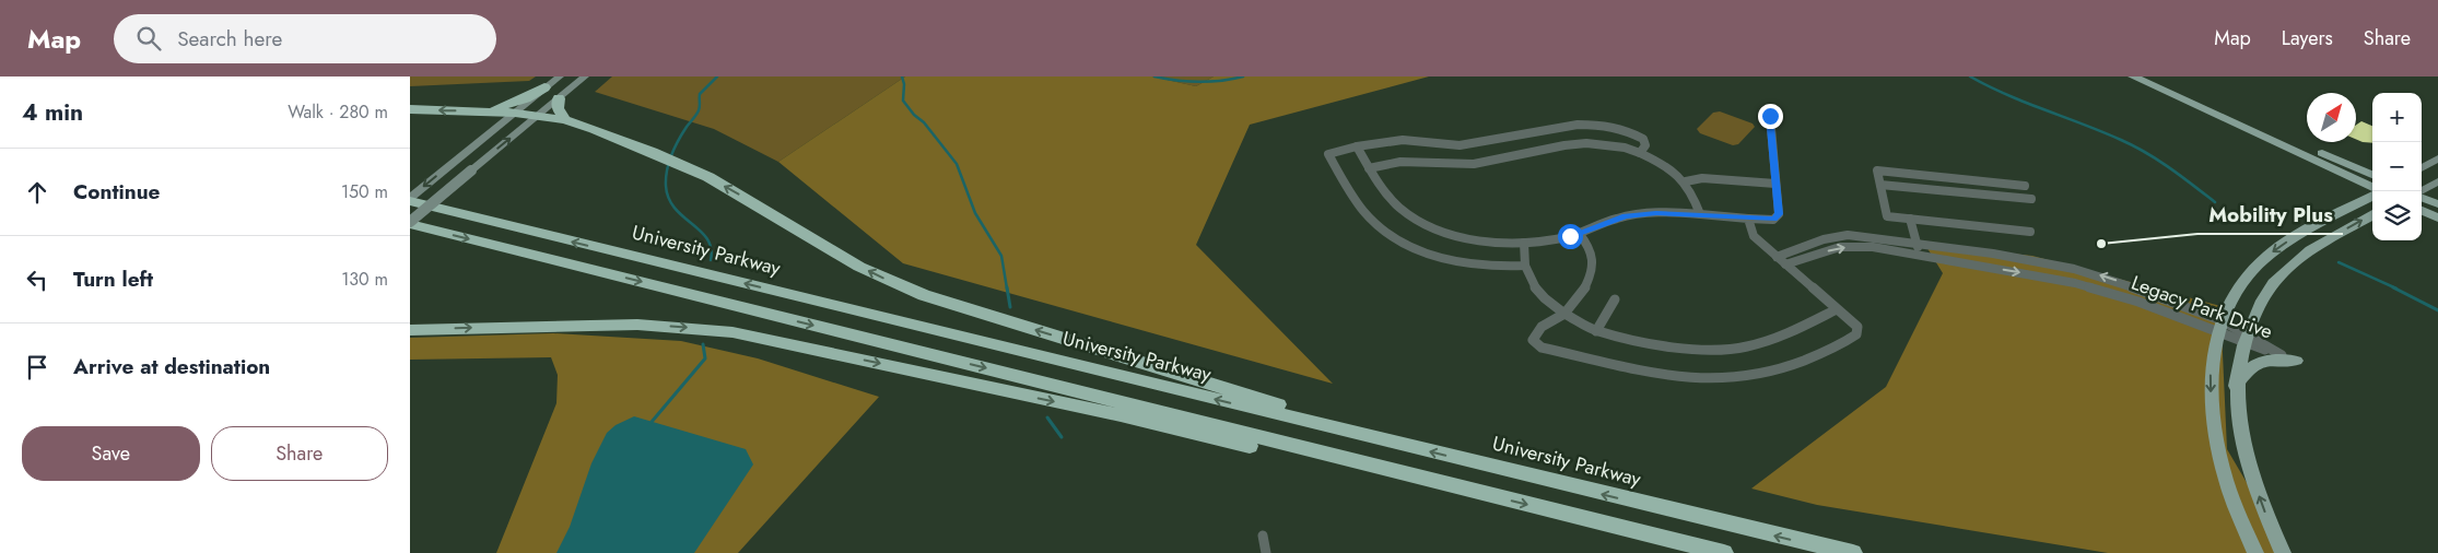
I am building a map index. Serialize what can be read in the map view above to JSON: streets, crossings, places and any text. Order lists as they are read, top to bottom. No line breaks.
{"streets":{"highway":["University Parkway"],"street":["Legacy Park Drive"]},"places":["Mobility Plus"],"north":"top right","page":{"header":"Map","search":"Search here","nav":["Map","Layers","Share"],"heading":["4 min","Walk · 280 m"],"map_buttons":["+","−"],"list":[["Continue","150 m"],["Turn left","130 m"],"Arrive at destination"],"buttons":["Save","Share"]}}
